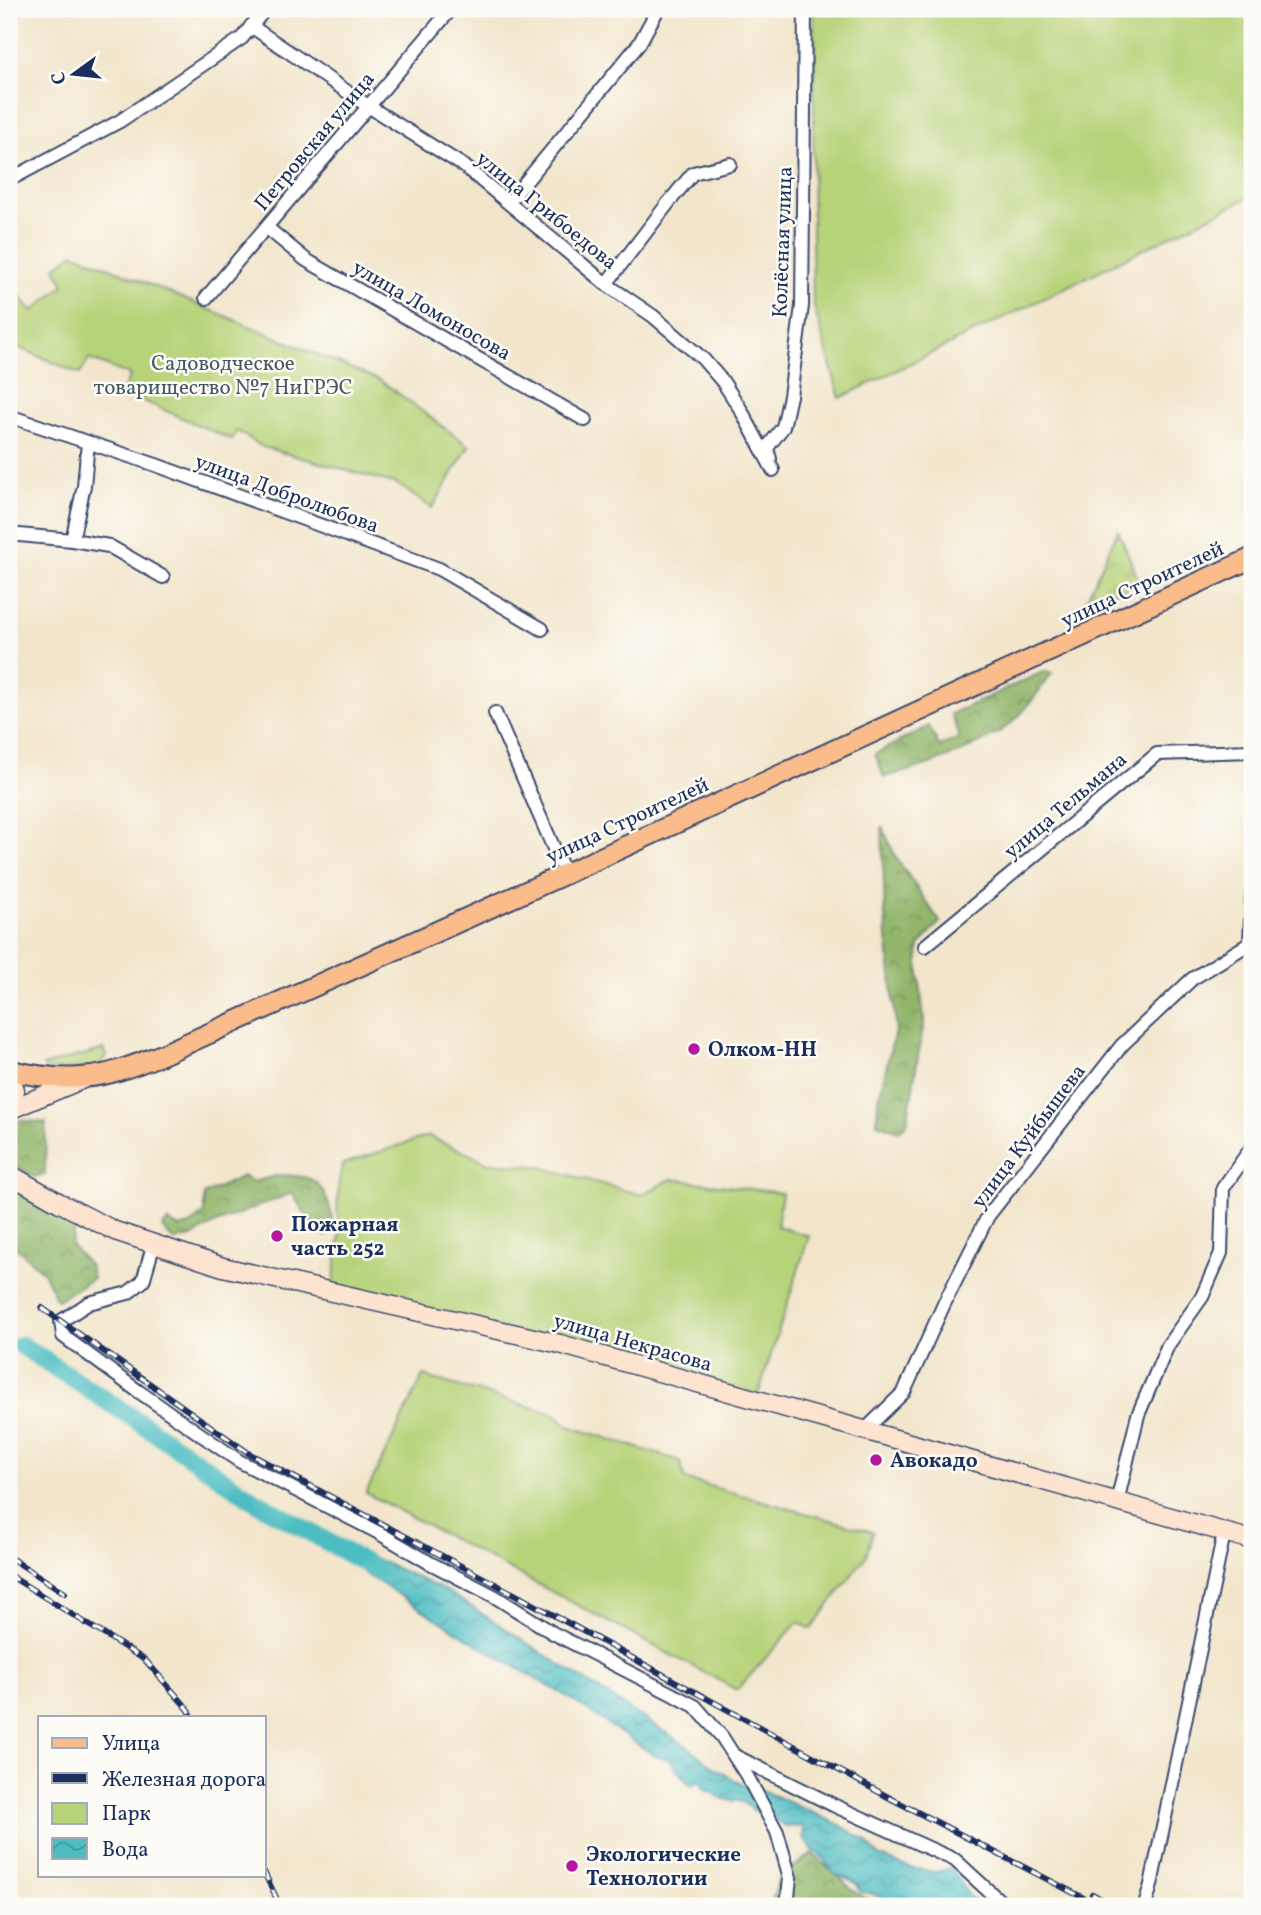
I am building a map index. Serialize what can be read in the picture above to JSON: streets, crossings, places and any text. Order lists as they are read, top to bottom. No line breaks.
{"streets":{"main road":["улица Строителей"],"street":["Петровская улица","улица Грибоедова","Колёсная улица","улица Ломоносова","улица Добролюбова","улица Тельмана","улица Куйбышева","улица Некрасова"]},"crossings":[["Петровская улица","улица Грибоедова"],["Петровская улица","улица Ломоносова"],["улица Грибоедова","Колёсная улица"],["улица Куйбышева","улица Некрасова"]],"parks":["Садоводческое товарищество №7 НиГРЭС"],"places":["Олком-НН","Пожарная часть 252","Авокадо","Экологические Технологии"],"legend":["Улица","Железная дорога","Парк","Вода"],"north":"left"}
